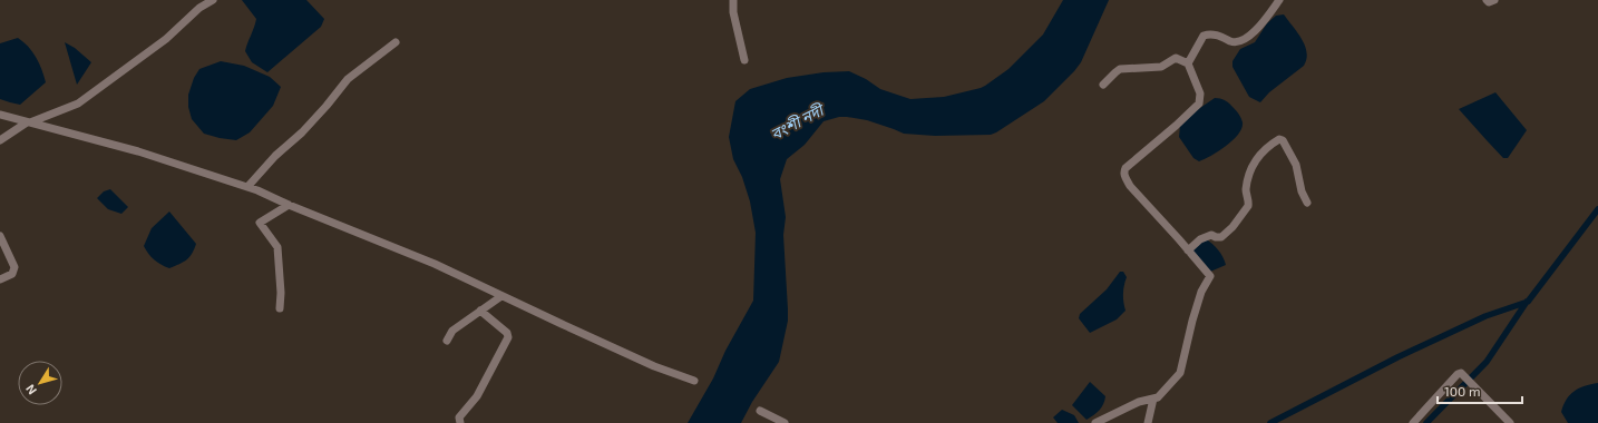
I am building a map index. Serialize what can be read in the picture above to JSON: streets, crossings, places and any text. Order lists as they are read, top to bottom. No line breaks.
{"water":["বংশী নদী"],"scale_bar":"100 m","north":"bottom left"}
